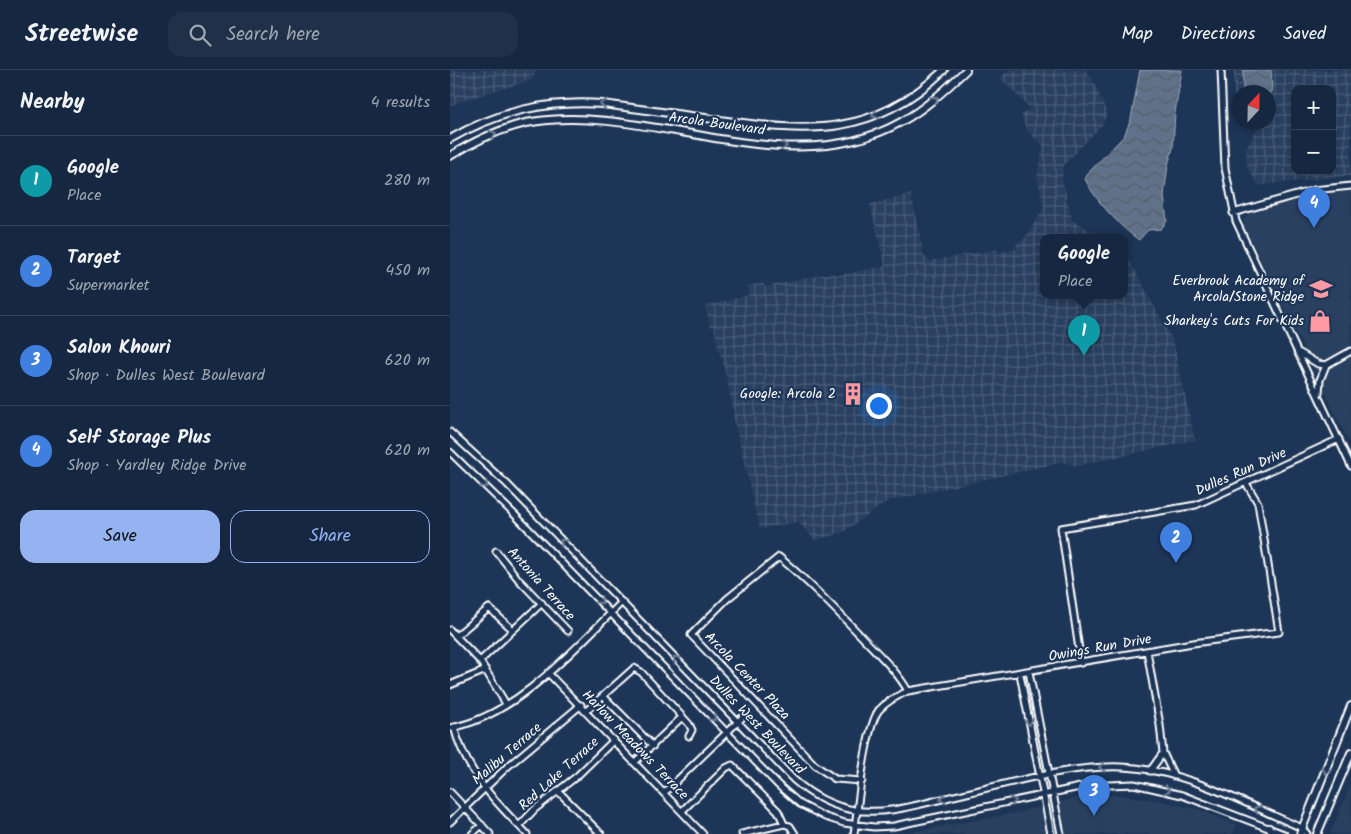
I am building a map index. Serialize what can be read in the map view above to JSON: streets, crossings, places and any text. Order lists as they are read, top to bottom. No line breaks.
{"streets":{"main road":["Arcola Boulevard"],"street":["Dulles Run Drive","Antonia Terrace","Owings Run Drive","Arcola Center Plaza","Dulles West Boulevard","Harlow Meadows Terrace","Malibu Terrace","Red Lake Terrace"]},"crossings":[["Dulles Run Drive","Owings Run Drive"],["Owings Run Drive","Arcola Center Plaza"],["Owings Run Drive","Dulles West Boulevard"],["Harlow Meadows Terrace","Malibu Terrace"],["Harlow Meadows Terrace","Red Lake Terrace"]],"places":{"school or university":["Everbrook Academy of Arcola/Stone Ridge"],"shop":["Sharkey's Cuts For Kids"],"building":["Google: Arcola 2"]},"north":"top","page":{"header":"Streetwise","search":"Search here","nav":["Map","Directions","Saved"],"heading":["Nearby","4 results"],"map_buttons":["+","−"],"list":[{"mark":"1","name":"Google","note":"Place","value":"280 m"},{"mark":"2","name":"Target","note":"Supermarket","value":"450 m"},{"mark":"3","name":"Salon Khouri","note":"Shop · Dulles West Boulevard","value":"620 m"},{"mark":"4","name":"Self Storage Plus","note":"Shop · Yardley Ridge Drive","value":"620 m"}],"pins":["4","1","2","3"],"popup":["Google","Place"],"buttons":["Save","Share"]}}
